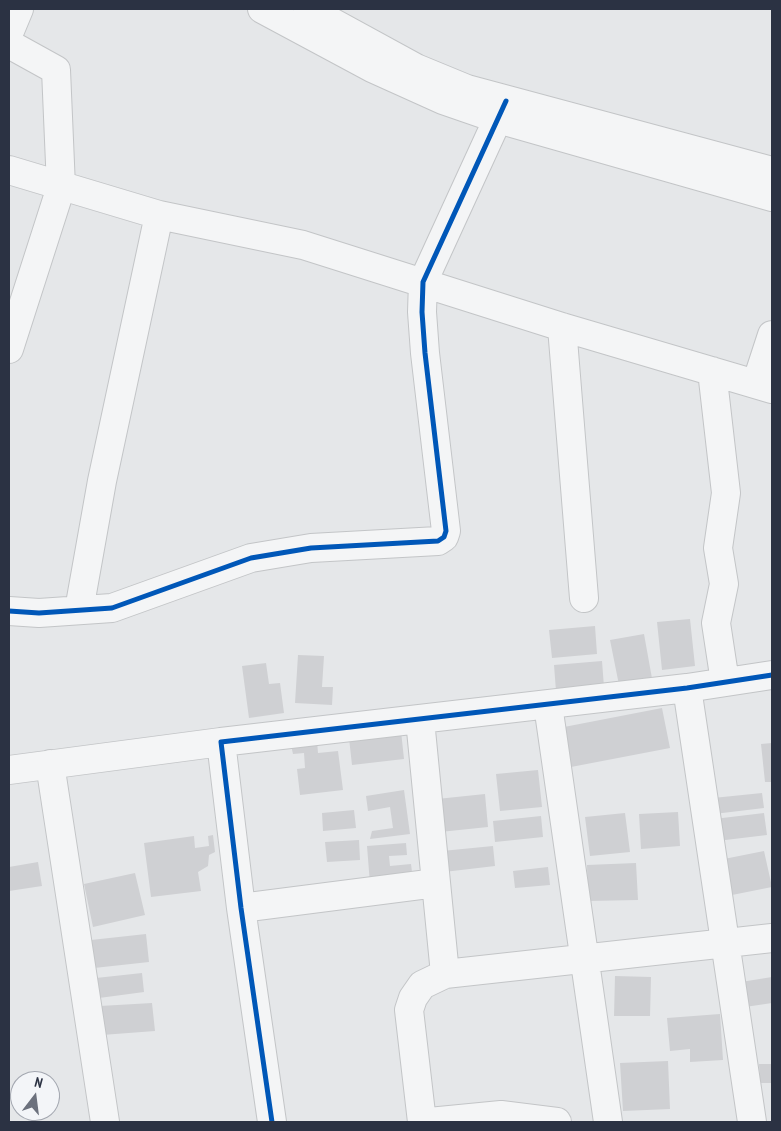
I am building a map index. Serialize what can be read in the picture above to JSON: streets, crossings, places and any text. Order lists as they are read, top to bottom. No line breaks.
{"north":"top"}
